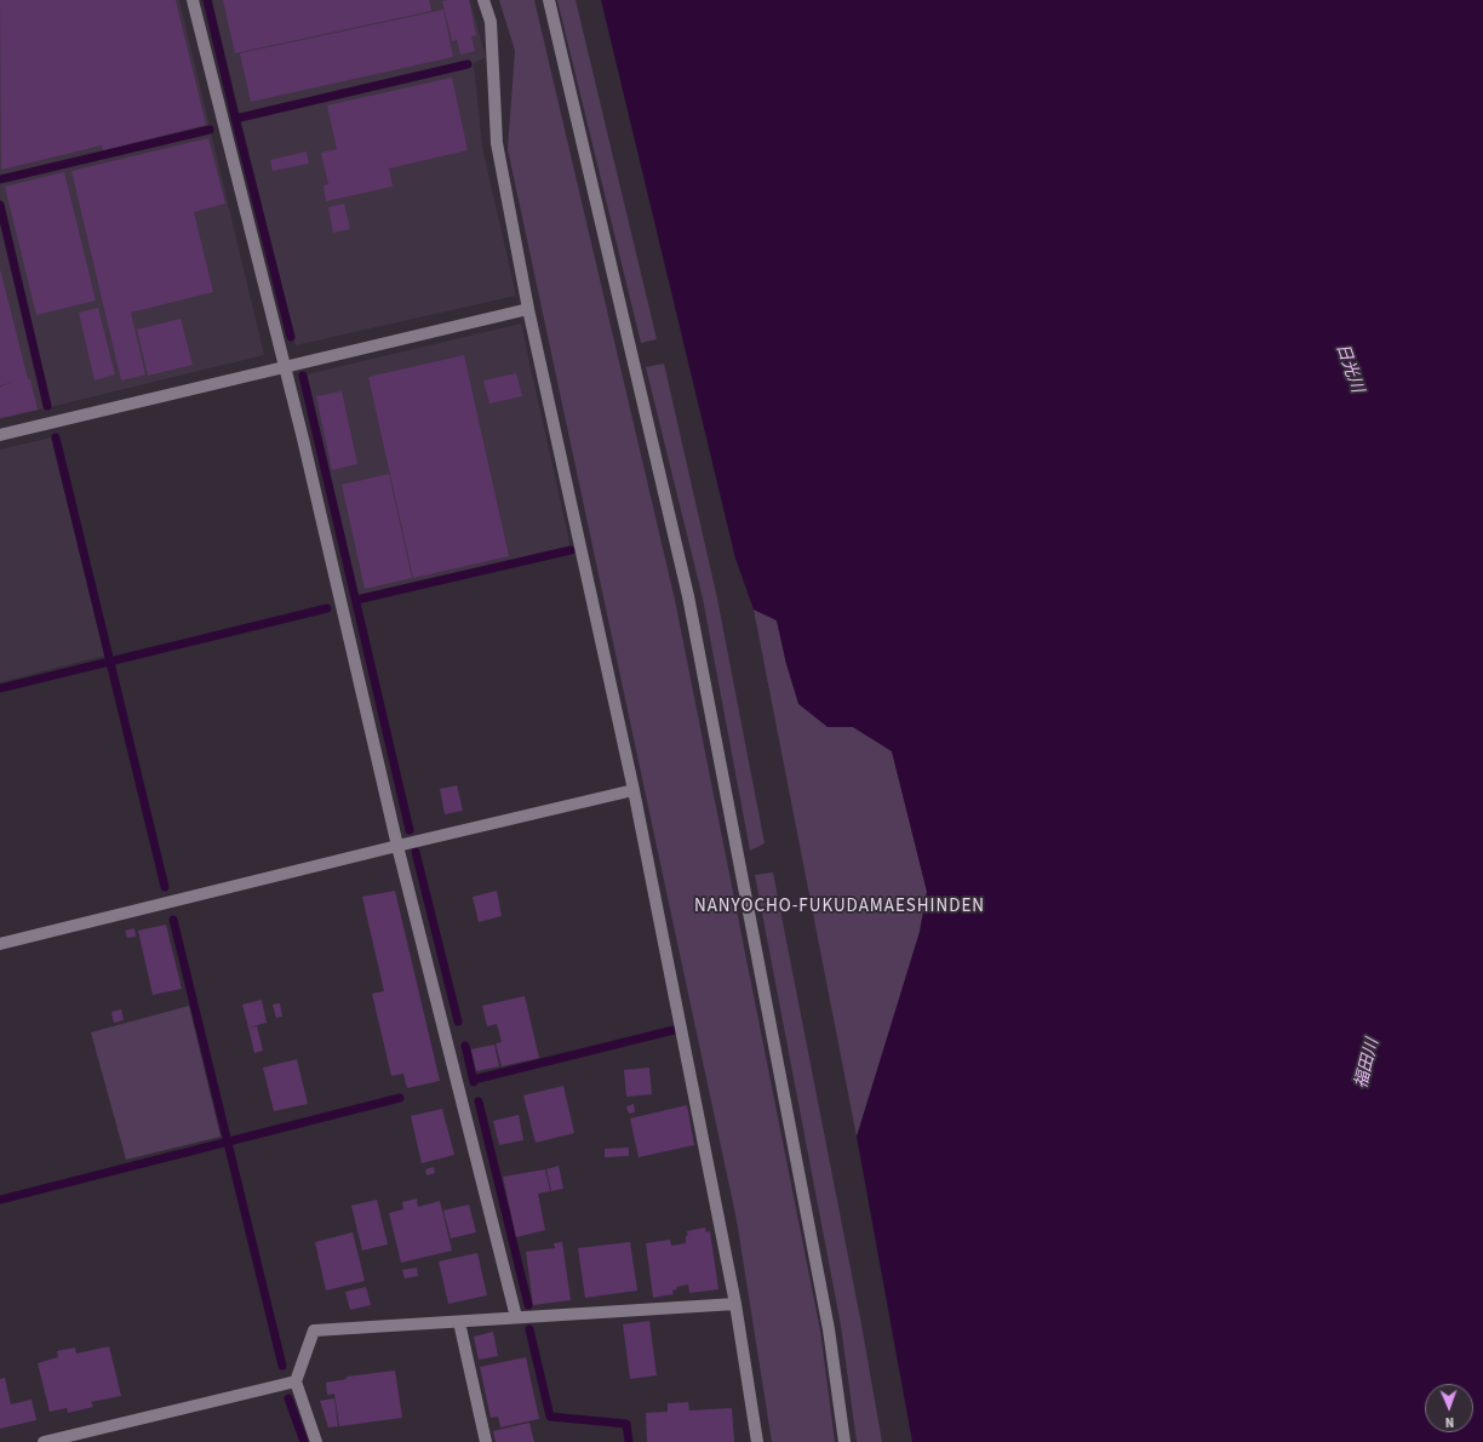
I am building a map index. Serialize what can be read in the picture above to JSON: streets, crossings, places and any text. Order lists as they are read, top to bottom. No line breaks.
{"districts":["NANYOCHO-FUKUDAMAESHINDEN"],"water":["日光川","福田川"],"north":"bottom"}
